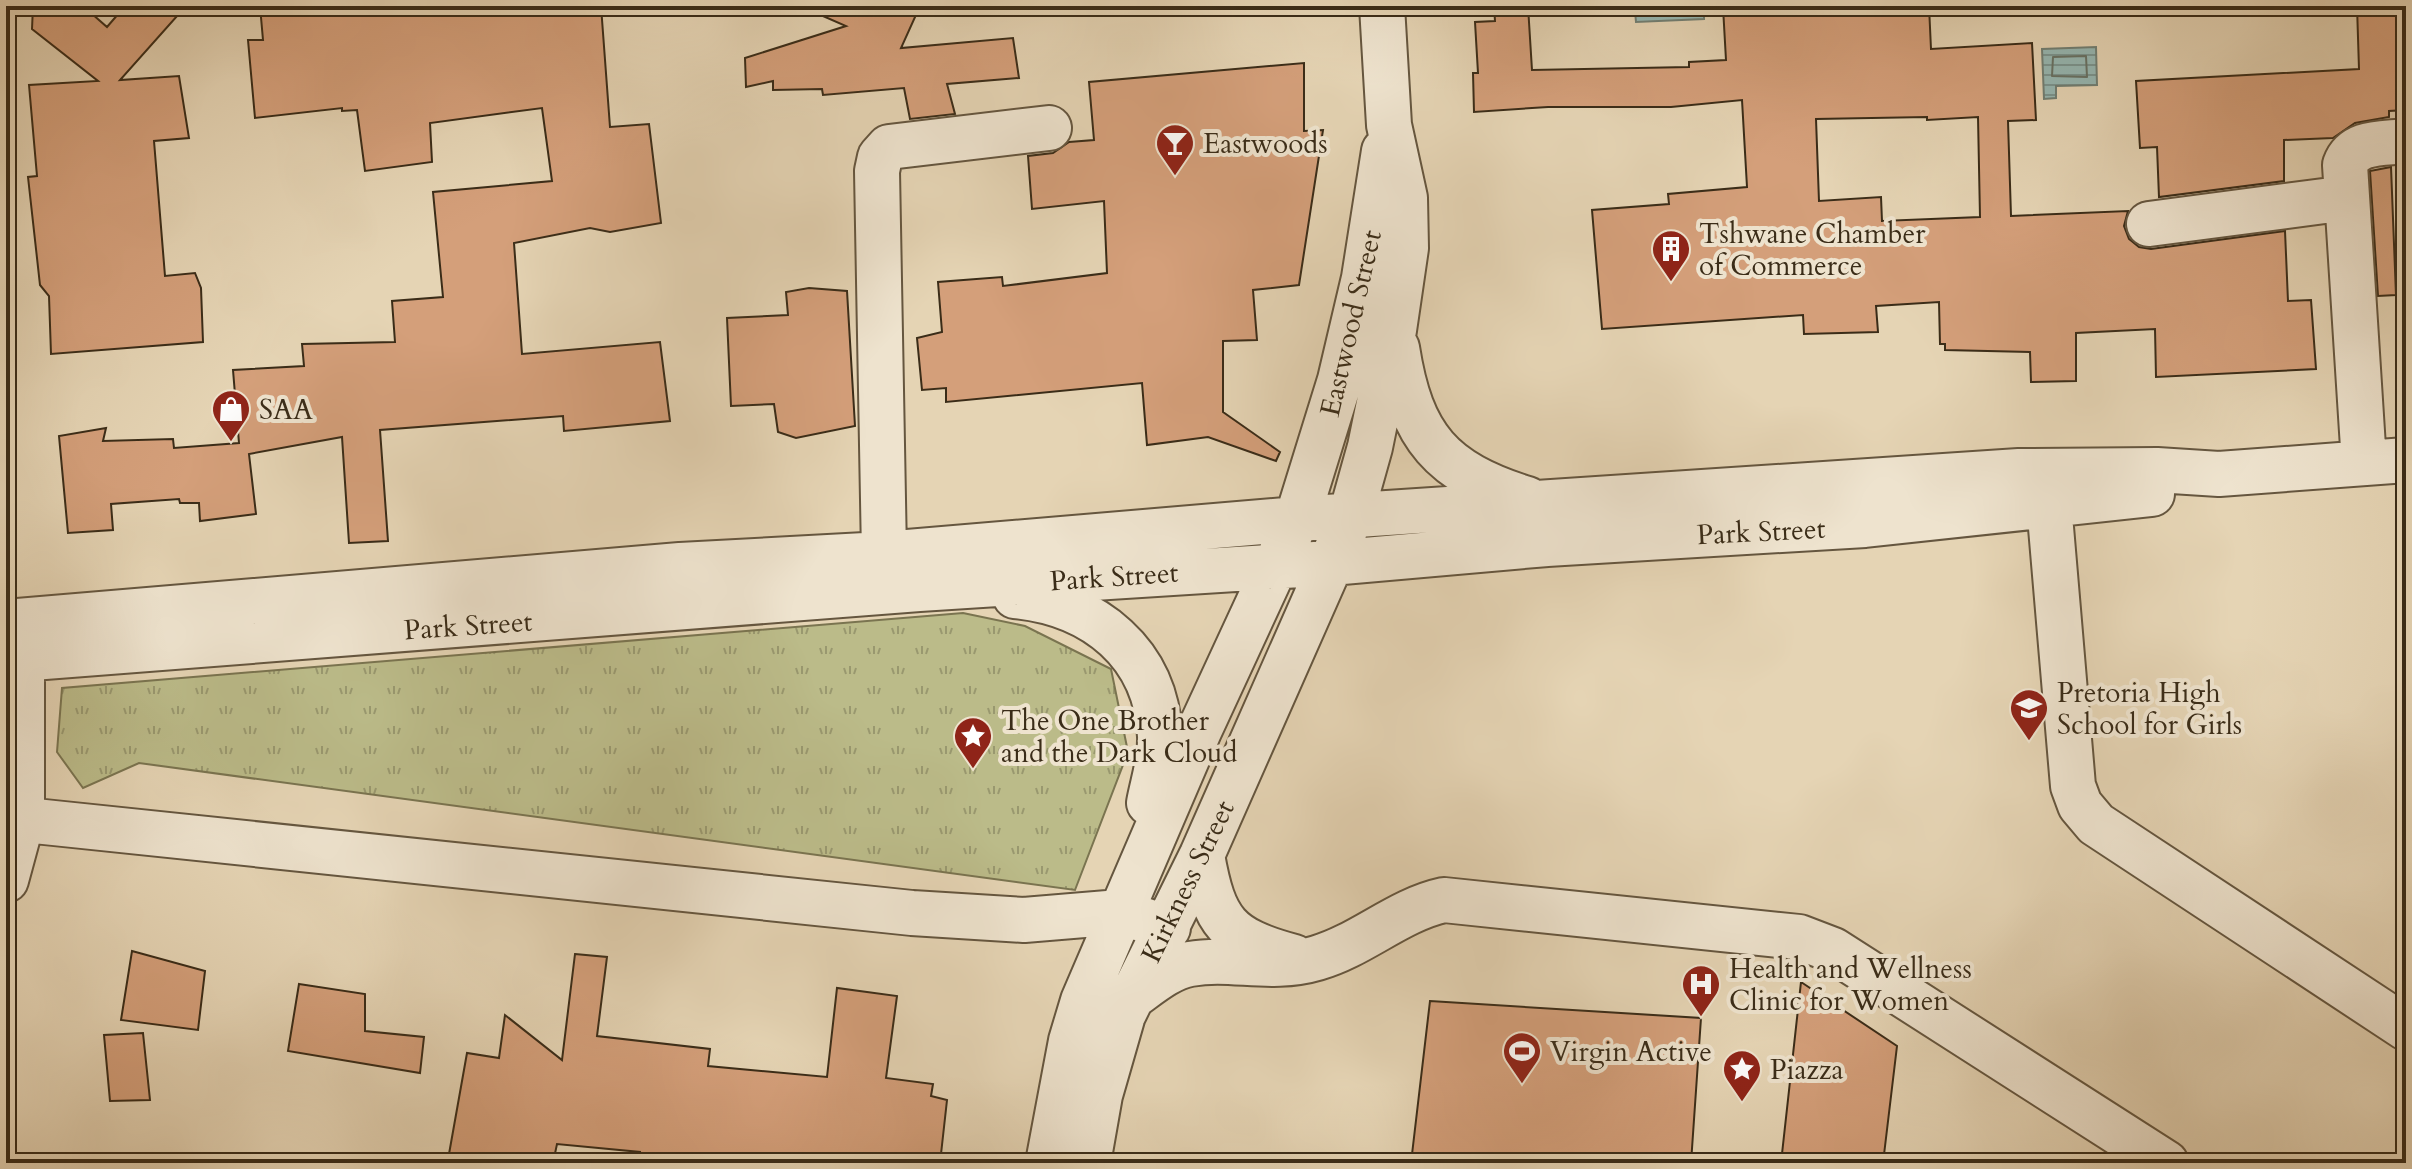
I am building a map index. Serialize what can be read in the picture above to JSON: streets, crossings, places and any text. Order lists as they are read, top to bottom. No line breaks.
{"streets":{"street":["Eastwood Street","Park Street","Kirkness Street"]},"crossings":[["Eastwood Street","Park Street"],["Eastwood Street","Kirkness Street"],["Park Street","Kirkness Street"]],"places":{"bar":["Eastwoods"],"building":["Tshwane Chamber of Commerce"],"shop":["SAA"],"school or university":["Pretoria High School for Girls"],"place":["The One Brother and the Dark Cloud","Piazza"],"hospital":["Health and Wellness Clinic for Women"],"sports":["Virgin Active"]}}
